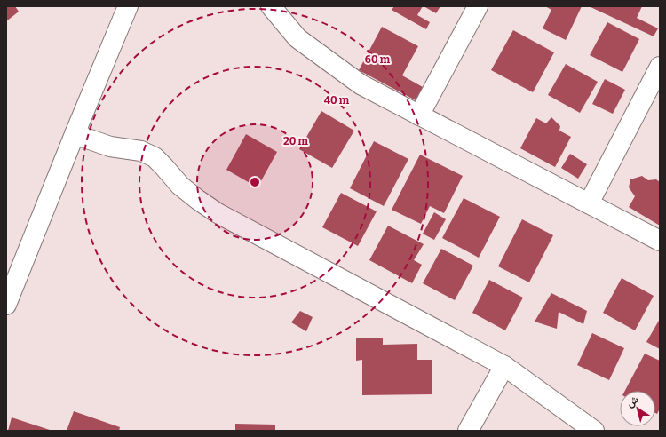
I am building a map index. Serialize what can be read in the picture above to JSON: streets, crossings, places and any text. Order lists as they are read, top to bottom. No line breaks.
{"north":"top left","rings":["60 m","40 m","20 m"]}
